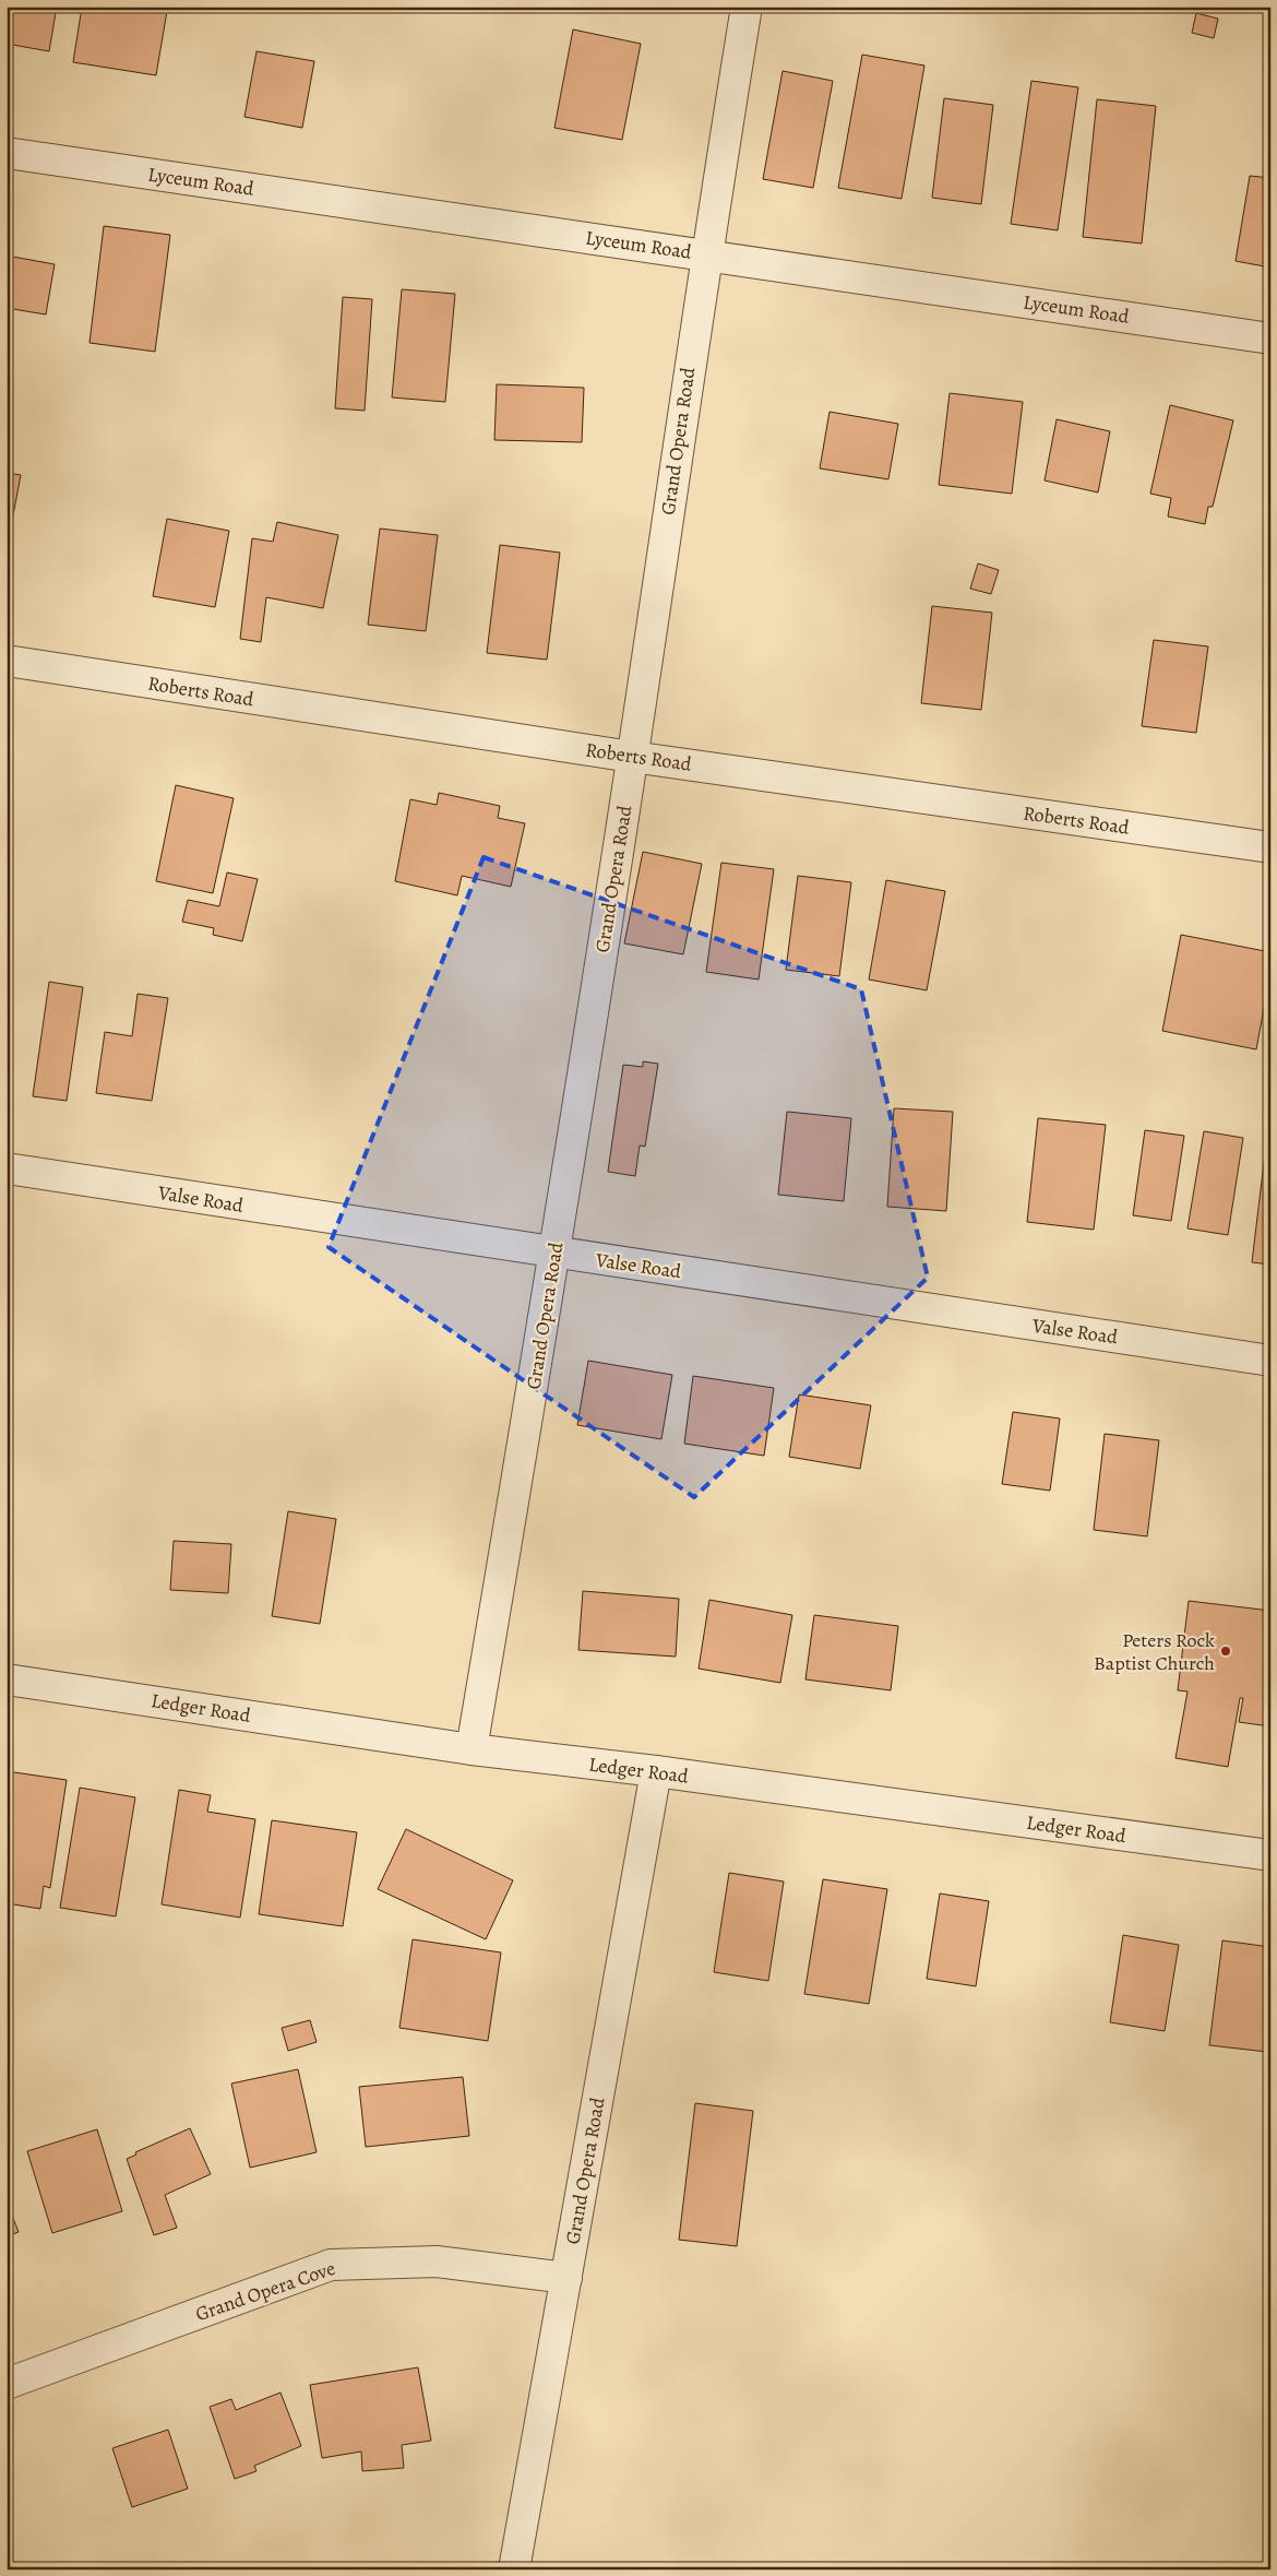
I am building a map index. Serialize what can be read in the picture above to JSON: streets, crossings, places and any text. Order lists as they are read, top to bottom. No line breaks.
{"streets":{"street":["Lyceum Road","Grand Opera Road","Roberts Road","Valse Road","Ledger Road","Grand Opera Cove"]},"crossings":[["Lyceum Road","Grand Opera Road"],["Grand Opera Road","Roberts Road"],["Grand Opera Road","Valse Road"],["Grand Opera Road","Ledger Road"],["Grand Opera Road","Grand Opera Cove"]],"places":["Peters Rock Baptist Church"]}
